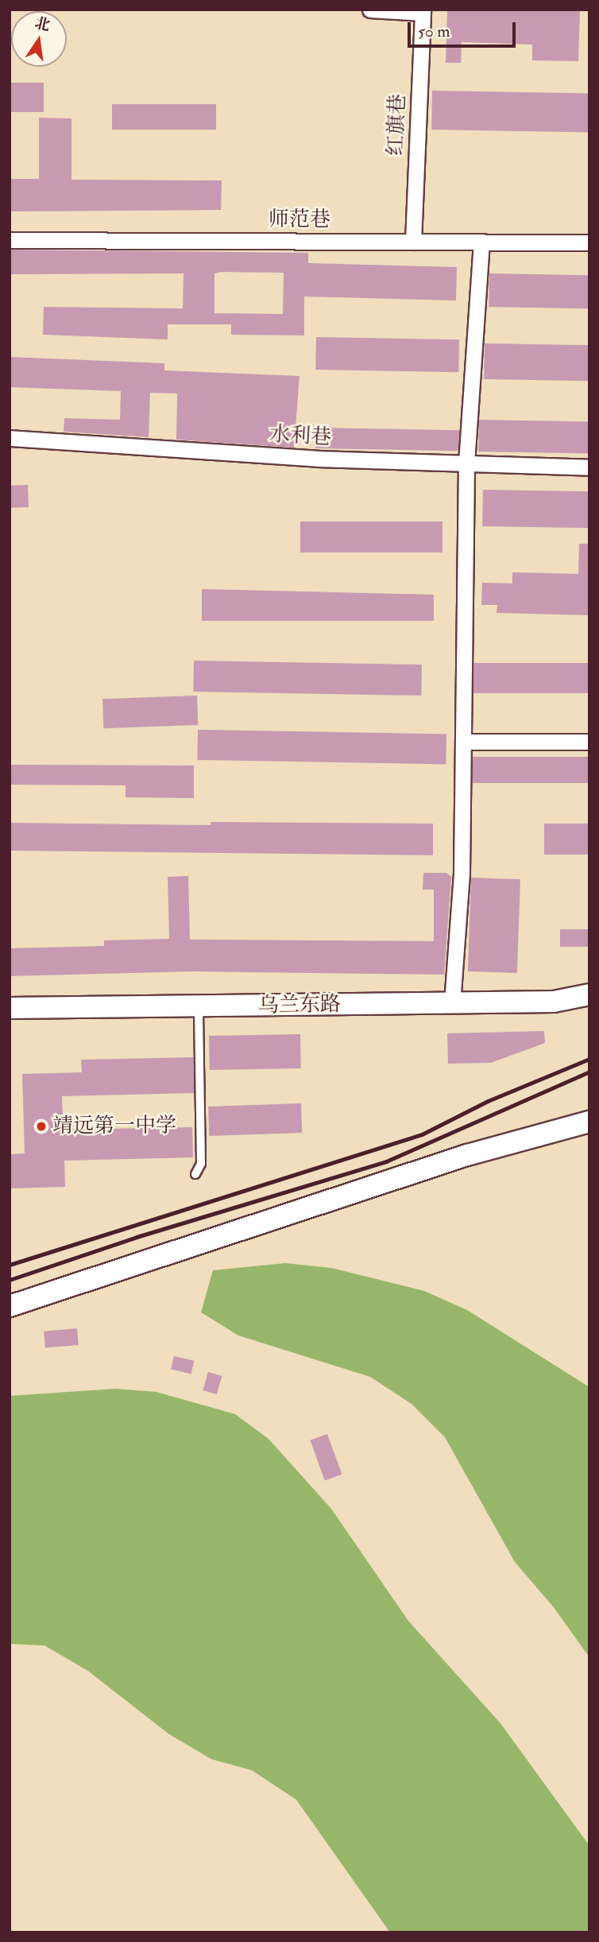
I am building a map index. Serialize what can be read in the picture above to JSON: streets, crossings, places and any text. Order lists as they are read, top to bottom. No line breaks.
{"streets":{"main road":["乌兰东路"],"street":["红旗巷","师范巷","水利巷"]},"crossings":[["红旗巷","师范巷"]],"places":["靖远第一中学"],"scale_bar":"50 m","north":"top"}
